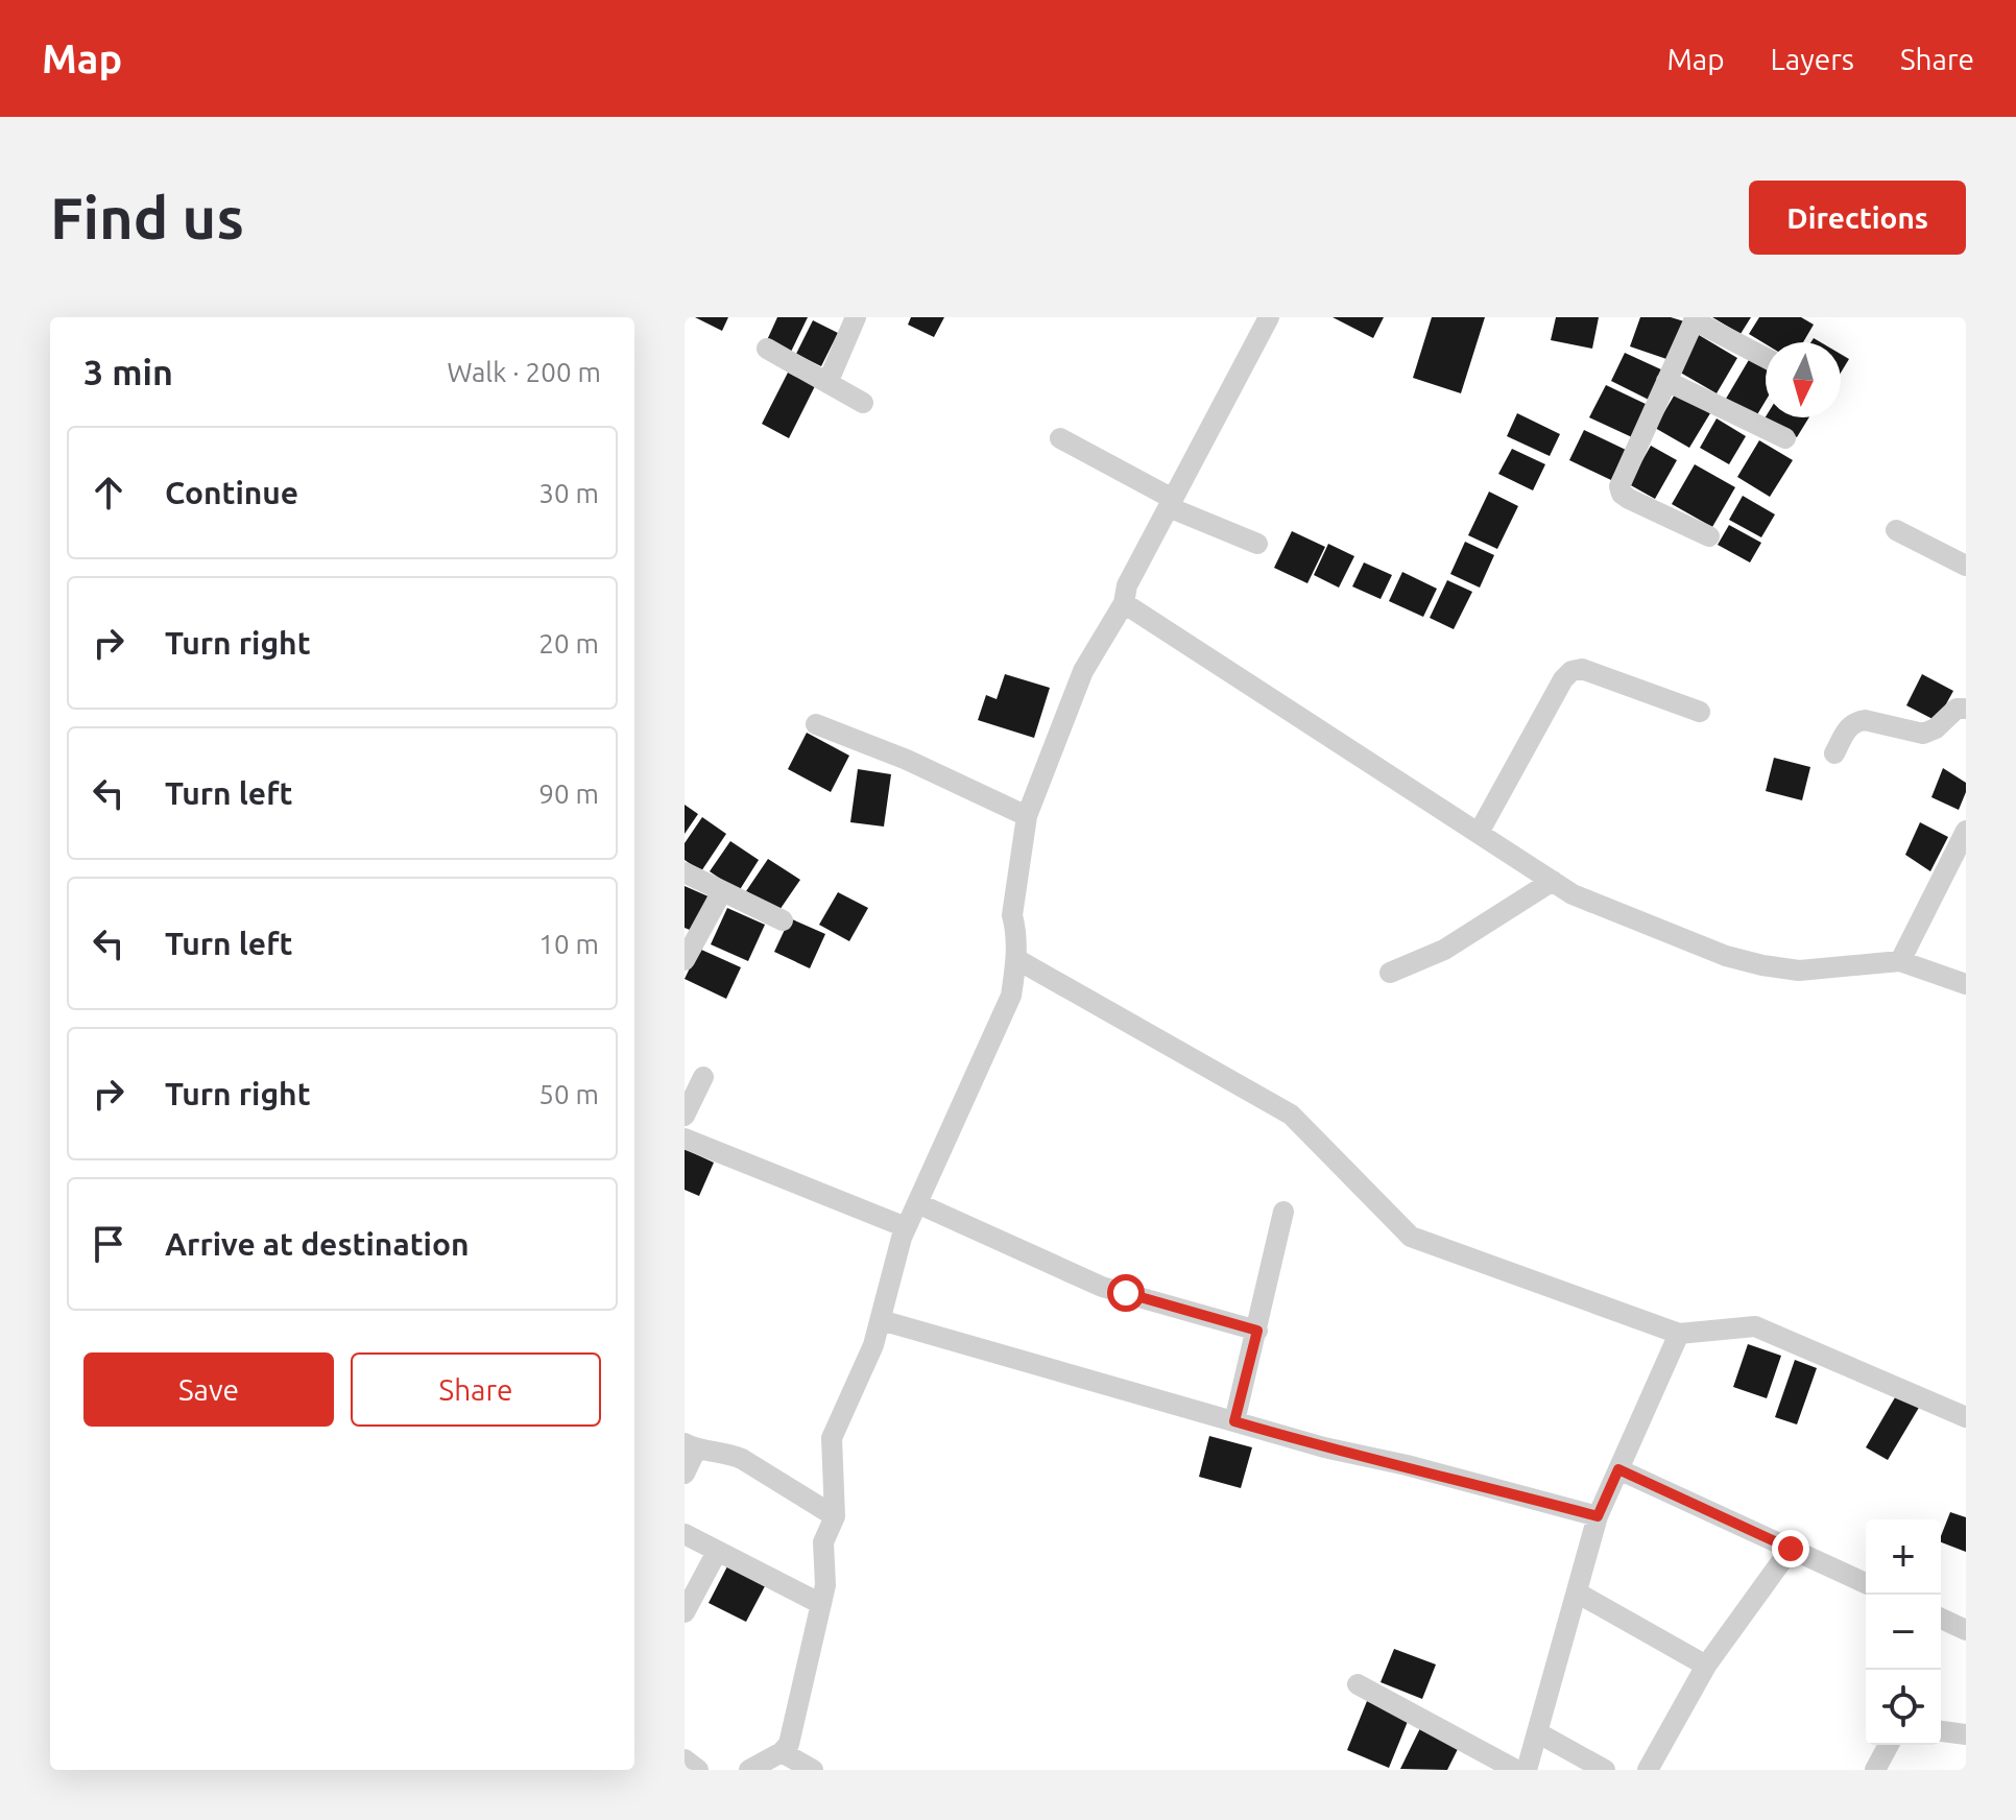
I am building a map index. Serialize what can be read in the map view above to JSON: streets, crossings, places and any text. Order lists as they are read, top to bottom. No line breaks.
{"north":"bottom","page":{"header":"Map","nav":["Map","Layers","Share"],"buttons":["Directions",["Save","Share"]],"title":"Find us","heading":["3 min","Walk · 200 m"],"list":[["Continue","30 m"],["Turn right","20 m"],["Turn left","90 m"],["Turn left","10 m"],["Turn right","50 m"],"Arrive at destination"],"map_buttons":["+","−"]}}
